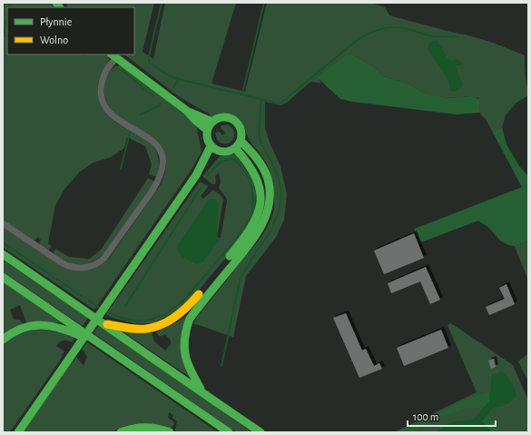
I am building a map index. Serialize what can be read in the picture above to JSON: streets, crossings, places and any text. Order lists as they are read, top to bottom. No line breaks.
{"legend":["Płynnie","Wolno"],"scale_bar":"100 m"}
